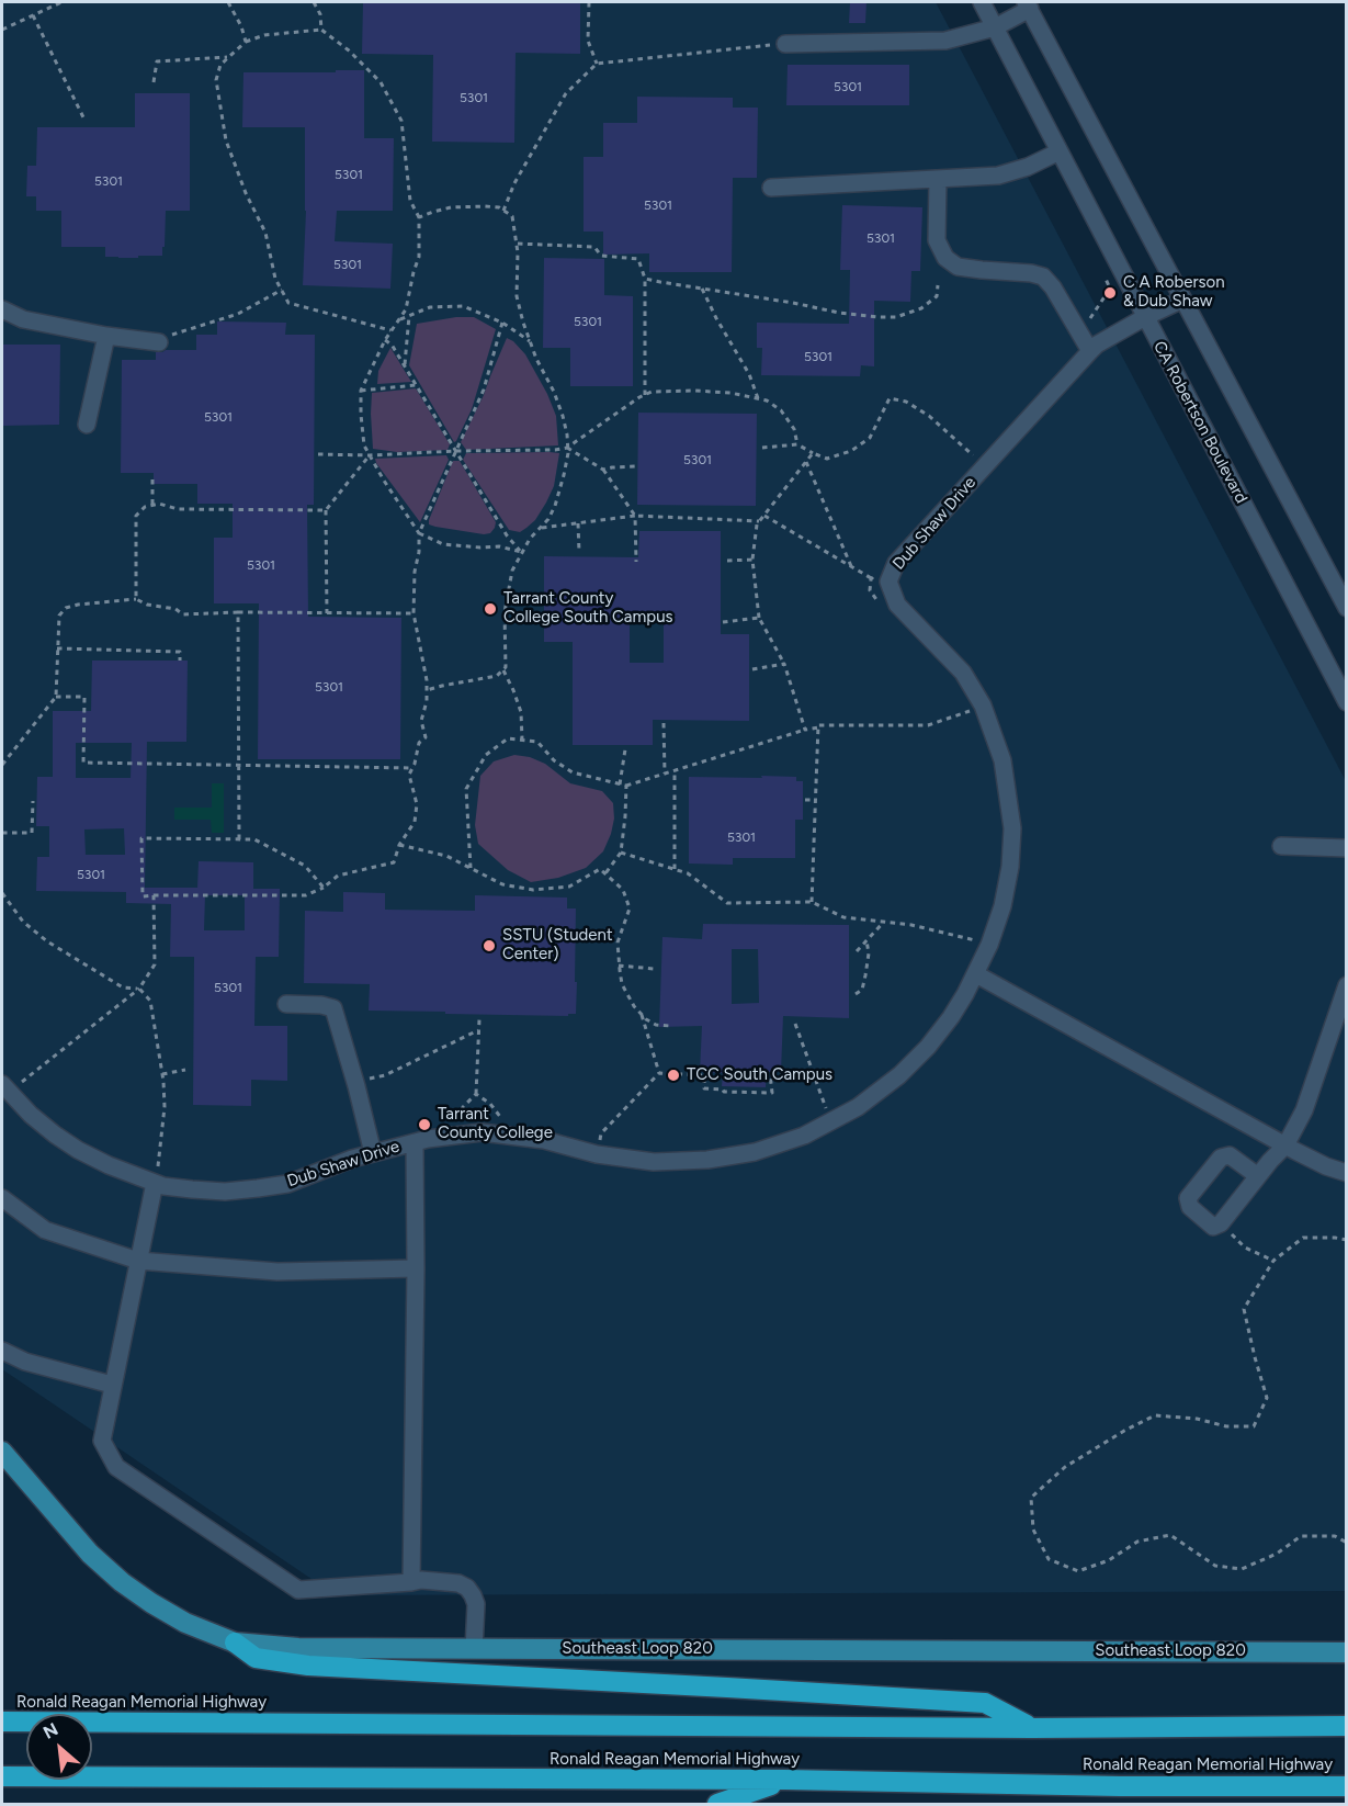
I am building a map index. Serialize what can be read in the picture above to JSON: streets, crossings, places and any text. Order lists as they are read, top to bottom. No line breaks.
{"streets":{"highway":["Ronald Reagan Memorial Highway"],"main road":["Southeast Loop 820"],"street":["CA Robertson Boulevard","Dub Shaw Drive"]},"crossings":[["CA Robertson Boulevard","Dub Shaw Drive"]],"places":["C A Roberson & Dub Shaw","Tarrant County College South Campus","SSTU (Student Center)","TCC South Campus","Tarrant County College"],"house_numbers":["5301","5301","5301","5301","5301","5301","5301","5301","5301","5301","5301","5301","5301","5301","5301","5301"],"north":"top left"}
